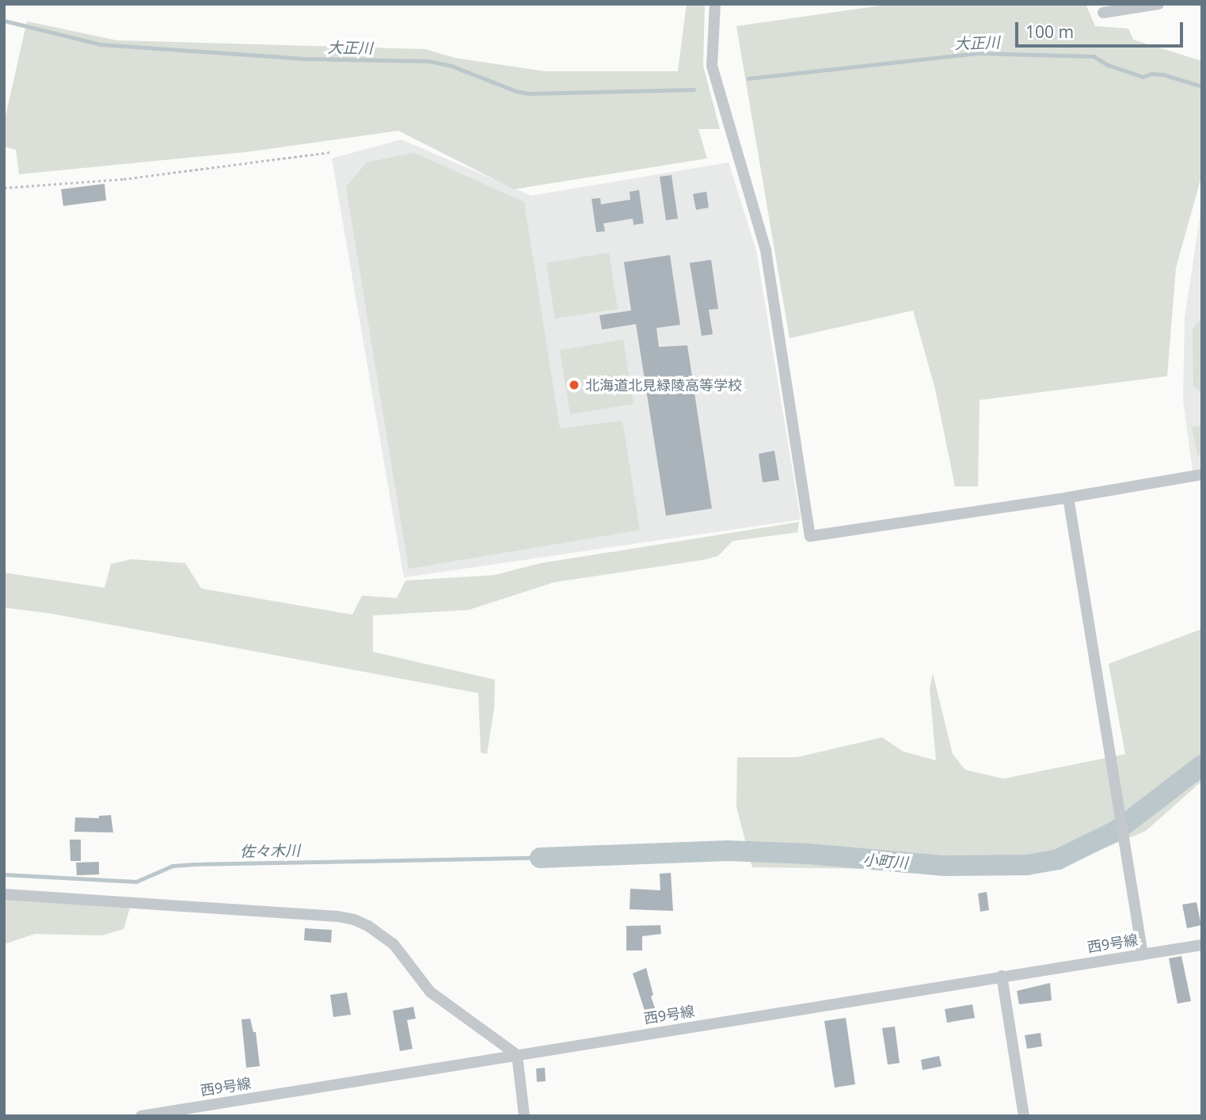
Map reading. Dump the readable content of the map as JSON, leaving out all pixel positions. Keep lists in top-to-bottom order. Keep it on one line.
{"streets":{"street":["西9号線"]},"water":["大正川","佐々木川","小町川"],"places":["北海道北見緑陵高等学校"],"scale_bar":"100 m"}
